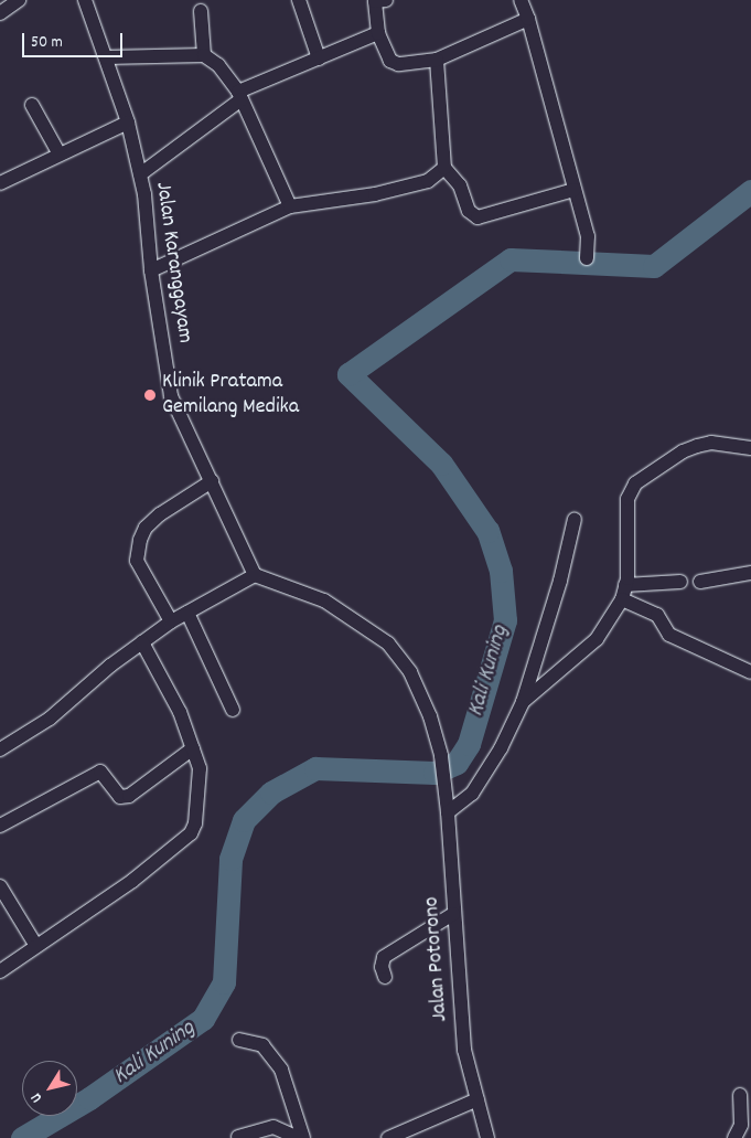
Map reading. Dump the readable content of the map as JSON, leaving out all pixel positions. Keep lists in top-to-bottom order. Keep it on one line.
{"streets":{"street":["Jalan Karanggayam","Jalan Potorono"]},"crossings":[["Jalan Karanggayam","Jalan Potorono"]],"water":["Kali Kuning"],"places":["Klinik Pratama Gemilang Medika"],"scale_bar":"50 m","north":"bottom left"}
